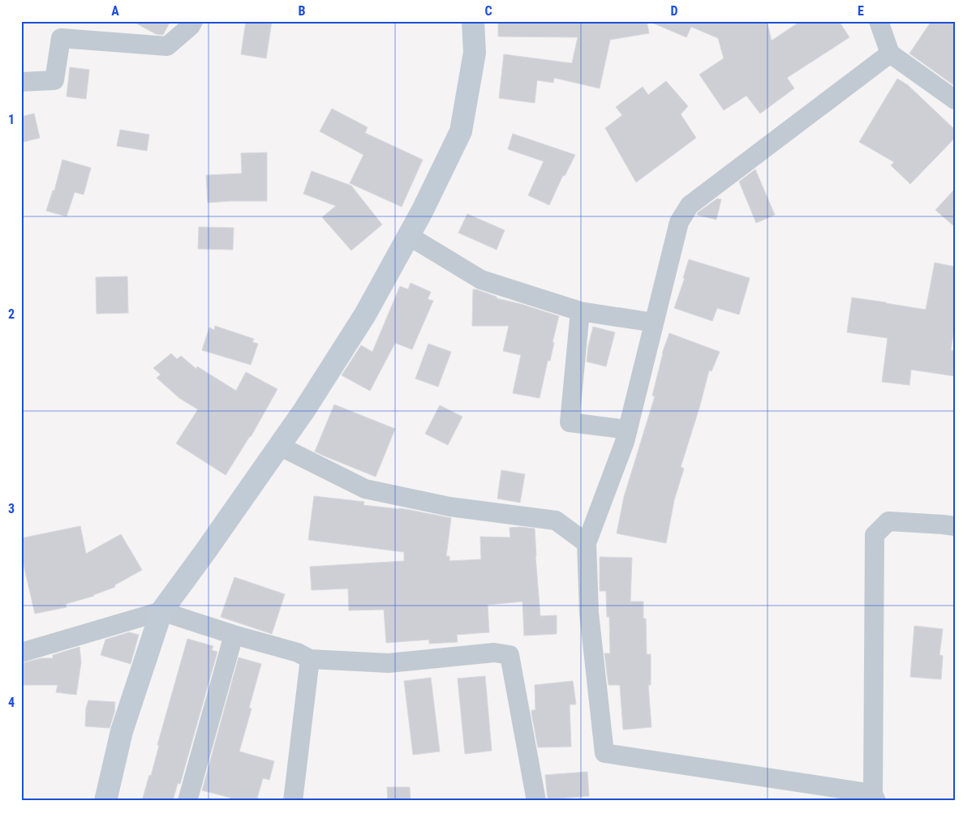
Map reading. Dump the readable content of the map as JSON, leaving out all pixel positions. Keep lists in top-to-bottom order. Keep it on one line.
{"grid":{"columns":["A","B","C","D","E"],"rows":["1","2","3","4"]}}
